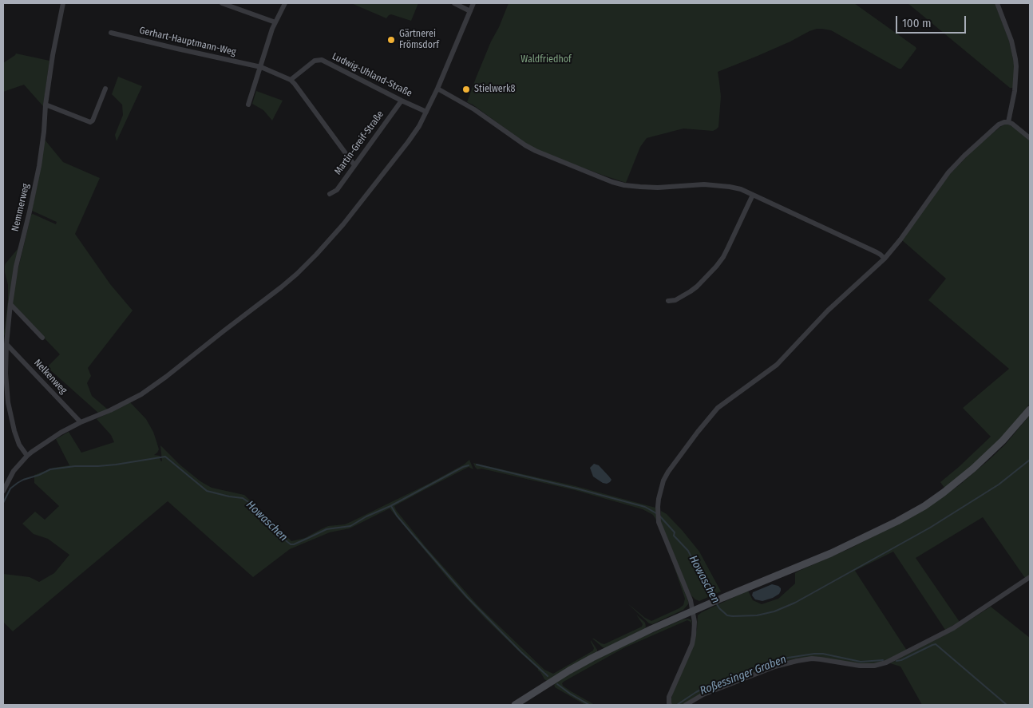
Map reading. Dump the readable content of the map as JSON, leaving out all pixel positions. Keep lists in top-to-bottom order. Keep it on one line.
{"streets":{"street":["Gerhart-Hauptmann-Weg","Ludwig-Uhland-Straße","Martin-Greif-Straße","Nemmerweg","Nelkenweg"]},"crossings":[["Gerhart-Hauptmann-Weg","Ludwig-Uhland-Straße"],["Ludwig-Uhland-Straße","Martin-Greif-Straße"],["Nemmerweg","Nelkenweg"]],"water":["Howaschen","Roßessinger Graben"],"parks":["Waldfriedhof"],"places":["Gärtnerei Frömsdorf","Stielwerk8"],"scale_bar":"100 m"}
